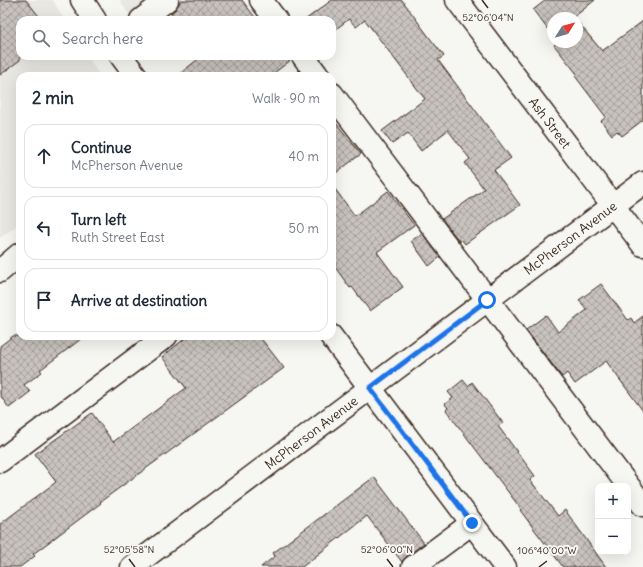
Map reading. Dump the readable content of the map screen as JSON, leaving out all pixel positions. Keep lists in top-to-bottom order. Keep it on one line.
{"streets":{"street":["Ash Street","McPherson Avenue"]},"crossings":[["Ash Street","McPherson Avenue"]],"north":"top right","page":{"search":"Search here","heading":["2 min","Walk · 90 m"],"list":[["Continue","McPherson Avenue","40 m"],["Turn left","Ruth Street East","50 m"],"Arrive at destination"],"map_buttons":["+","−"]},"coordinates":["52°06'04\"N","52°05'58\"N","52°06'00\"N","106°40'00\"W"]}
